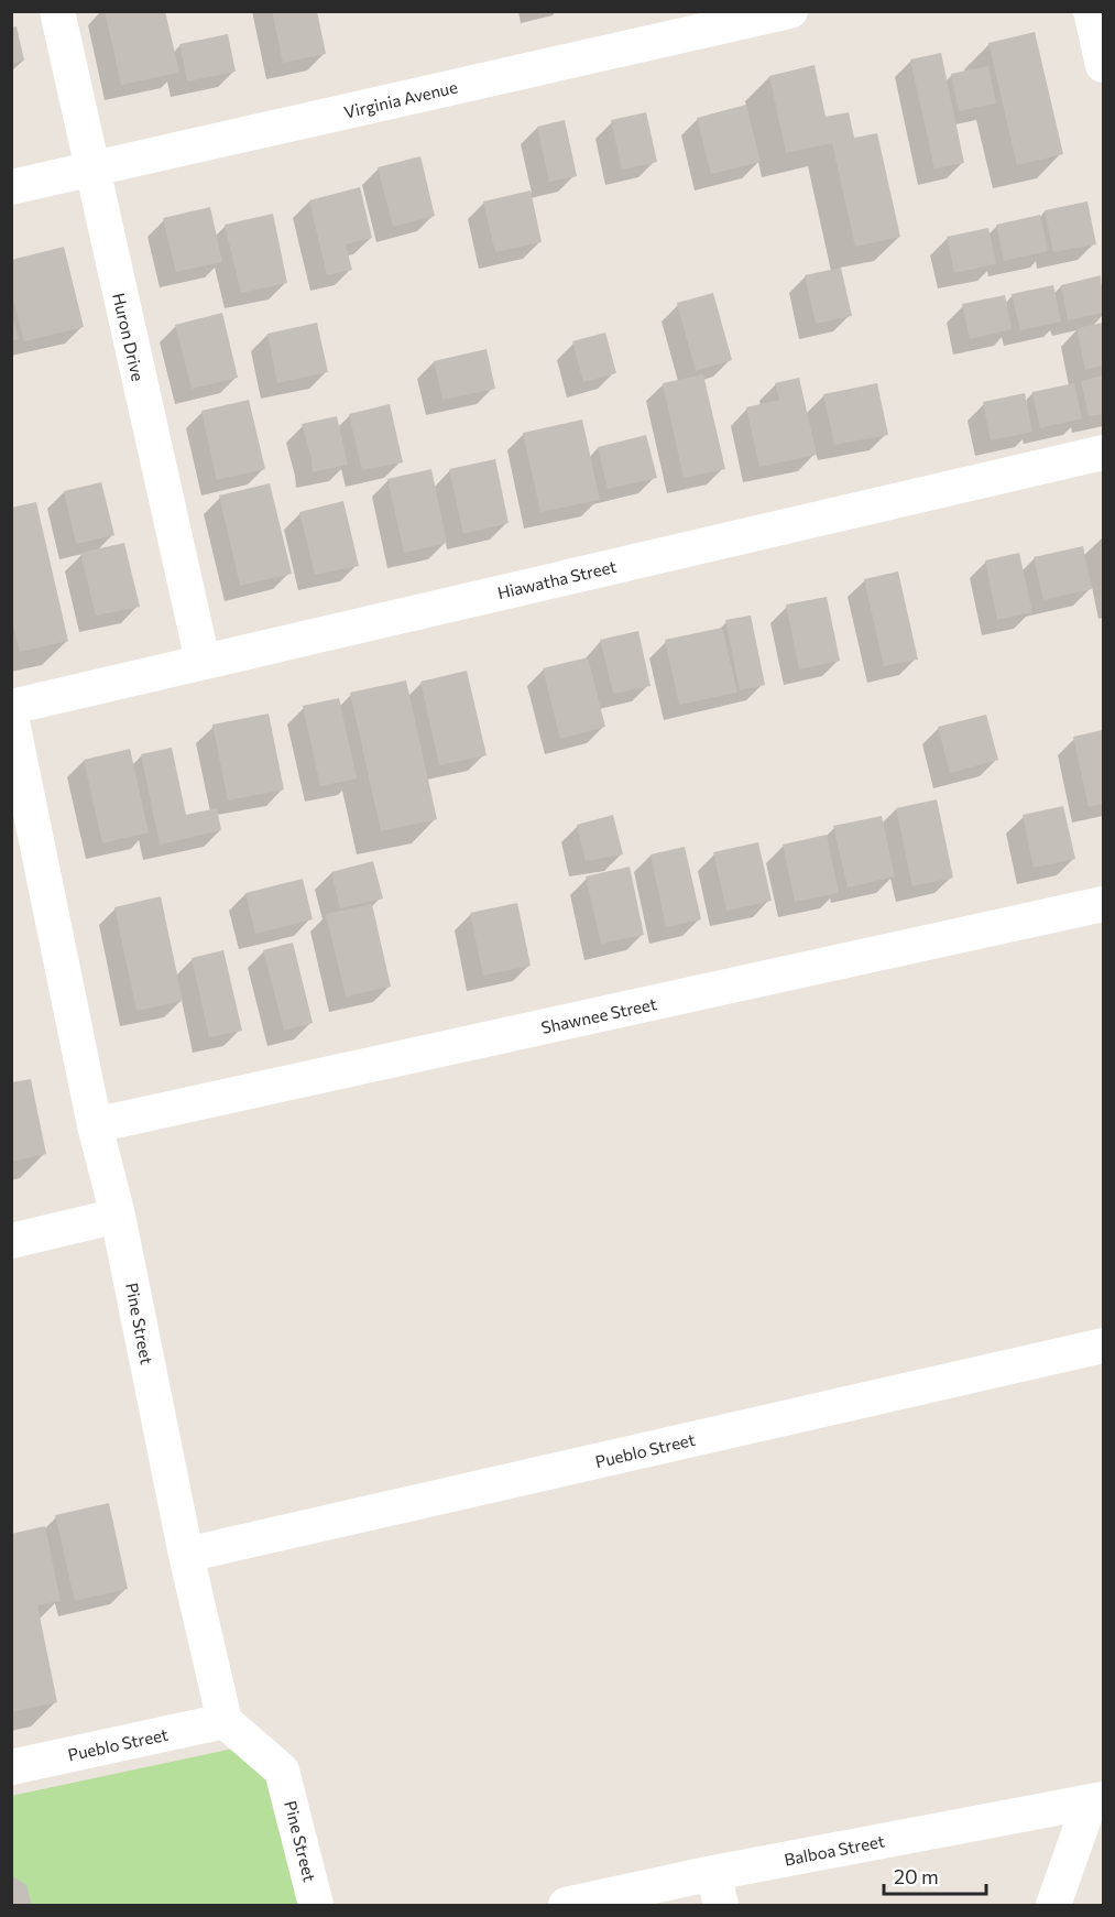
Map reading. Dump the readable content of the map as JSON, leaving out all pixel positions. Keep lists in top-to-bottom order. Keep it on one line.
{"streets":{"street":["Virginia Avenue","Huron Drive","Hiawatha Street","Shawnee Street","Pine Street","Pueblo Street","Balboa Street"]},"crossings":[["Virginia Avenue","Huron Drive"],["Huron Drive","Hiawatha Street"],["Shawnee Street","Pine Street"],["Pine Street","Pueblo Street"]],"scale_bar":"20 m"}
